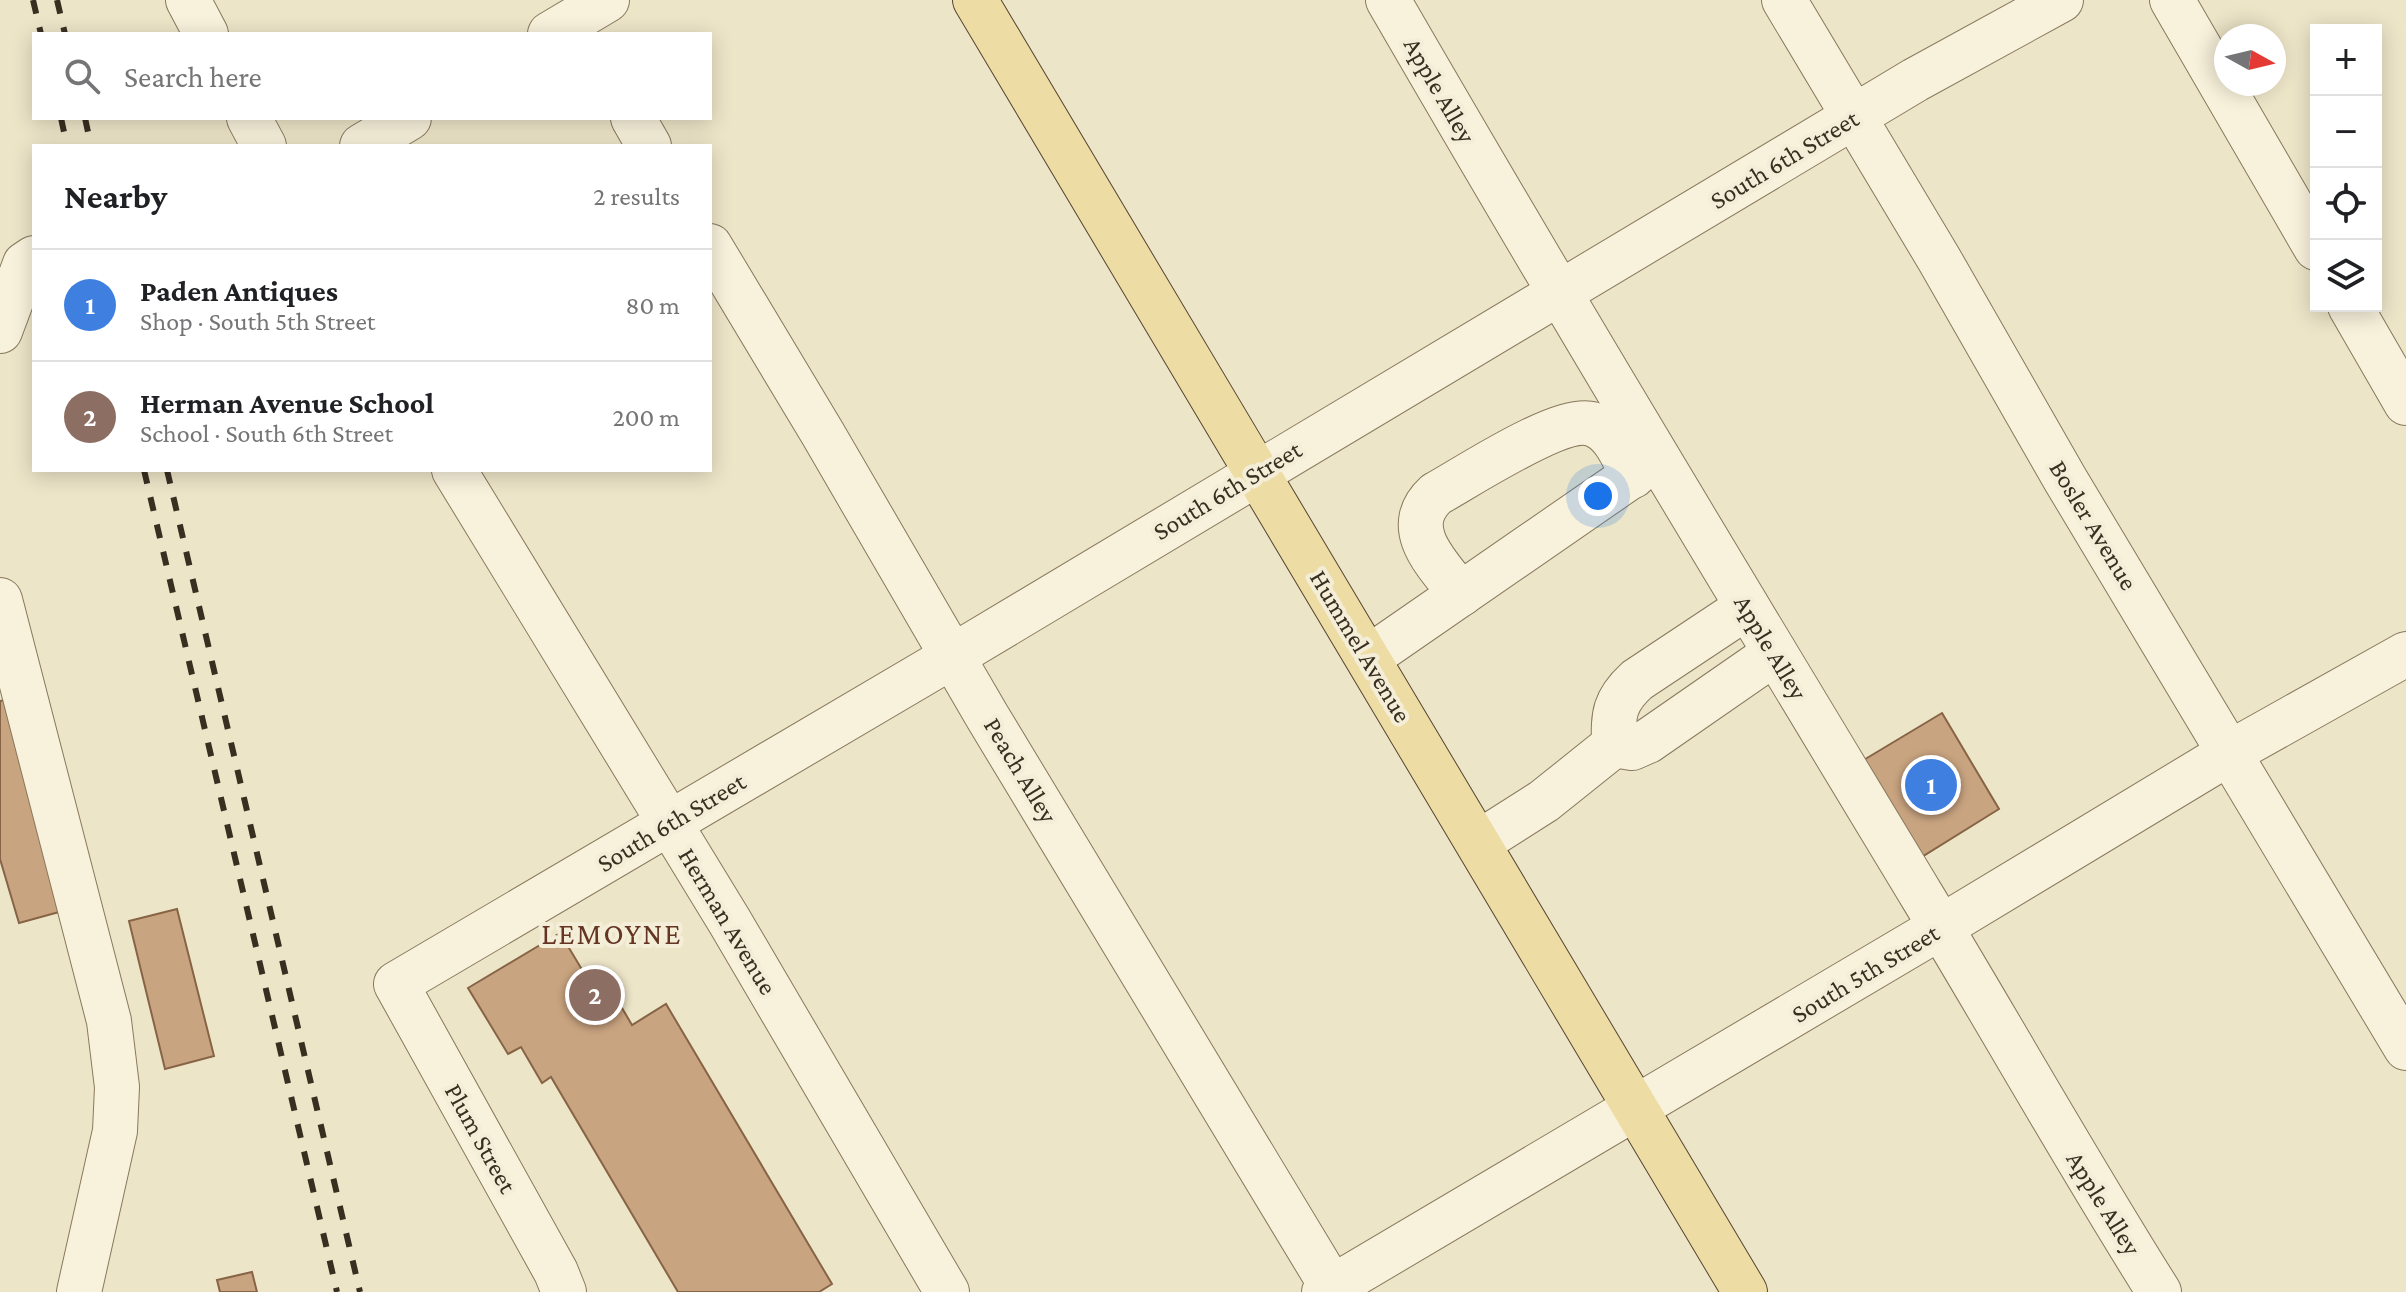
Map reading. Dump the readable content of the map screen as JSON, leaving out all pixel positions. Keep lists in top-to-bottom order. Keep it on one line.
{"streets":{"main road":["Hummel Avenue"],"street":["Apple Alley","South 6th Street","Bosler Avenue","Peach Alley","Herman Avenue","South 5th Street","Plum Street"]},"crossings":[["Apple Alley","South 6th Street"],["Apple Alley","South 5th Street"],["South 6th Street","Bosler Avenue"],["South 6th Street","Hummel Avenue"],["South 6th Street","Peach Alley"],["South 6th Street","Herman Avenue"],["South 6th Street","Plum Street"],["Bosler Avenue","South 5th Street"],["Hummel Avenue","South 5th Street"],["Peach Alley","South 5th Street"]],"districts":["LEMOYNE"],"north":"right","page":{"map_buttons":["+","−"],"search":"Search here","heading":["Nearby","2 results"],"list":[{"mark":"1","name":"Paden Antiques","note":"Shop · South 5th Street","value":"80 m"},{"mark":"2","name":"Herman Avenue School","note":"School · South 6th Street","value":"200 m"}],"pins":["1","2"]}}
